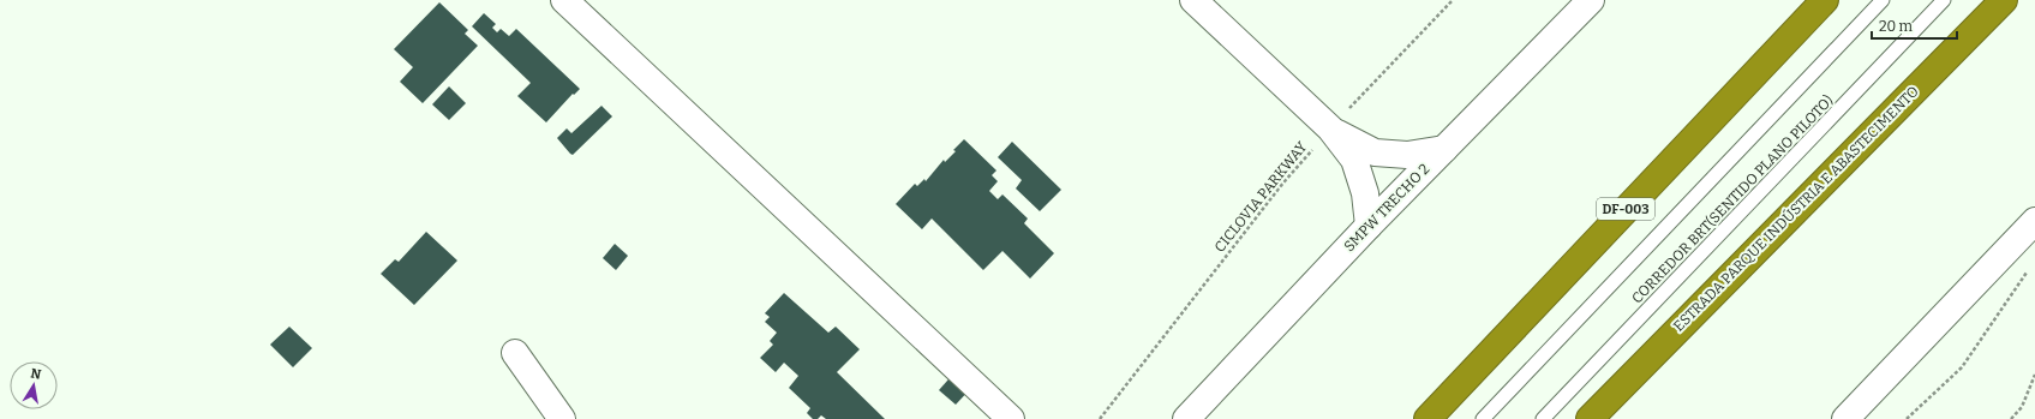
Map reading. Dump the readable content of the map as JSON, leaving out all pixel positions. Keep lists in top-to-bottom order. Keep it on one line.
{"streets":{"highway":["DF-003","ESTRADA PARQUE INDÚSTRIA E ABASTECIMENTO"],"street":["SMPW TRECHO 2"],"lane":["CORREDOR BRT(SENTIDO PLANO PILOTO)"],"path":["CICLOVIA PARKWAY"]},"scale_bar":"20 m","north":"top"}
